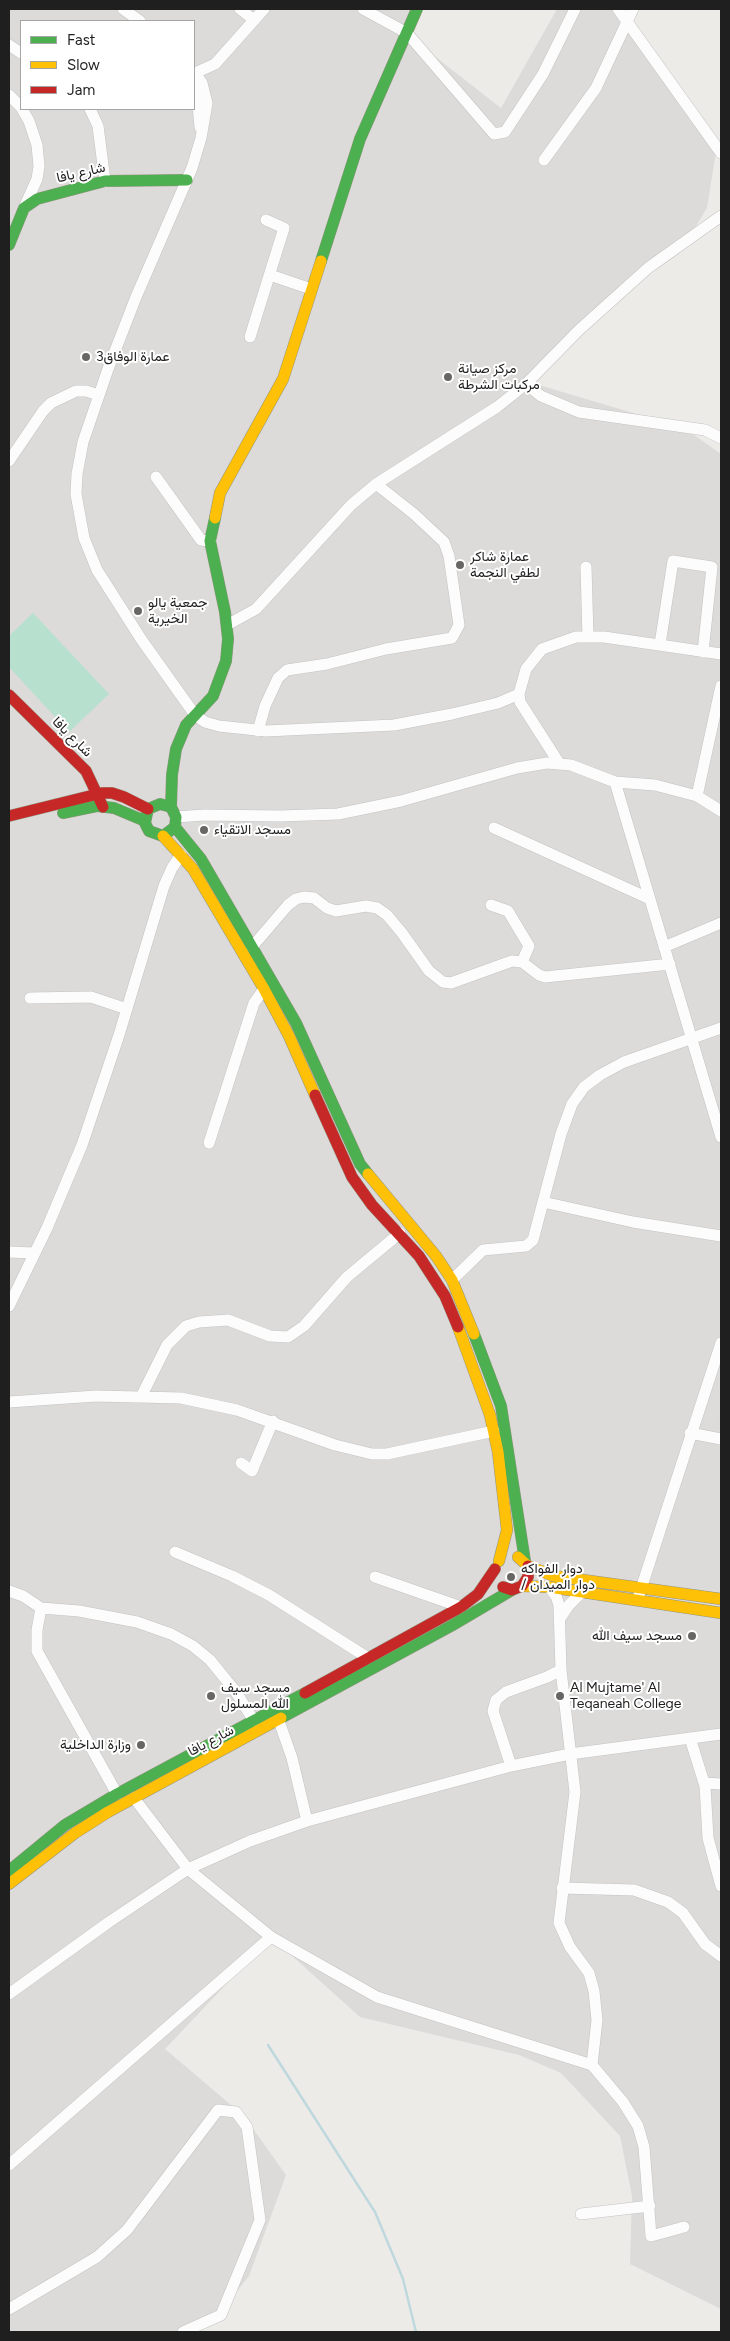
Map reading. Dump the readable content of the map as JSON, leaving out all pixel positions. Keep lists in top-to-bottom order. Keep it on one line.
{"streets":{"main road":["شارع يافا"]},"places":["عمارة الوفاق3","مركز صيانة مركبات الشرطة","عمارة شاكر لطفي النجمة","جمعية يالو الخيرية","مسجد الاتقياء","دوار الفواكه / دوار الميدان","مسجد سيف الله","مسجد سيف الله المسلول","Al Mujtame' Al Teqaneah College","وزارة الداخلية"],"legend":["Fast","Slow","Jam"]}
